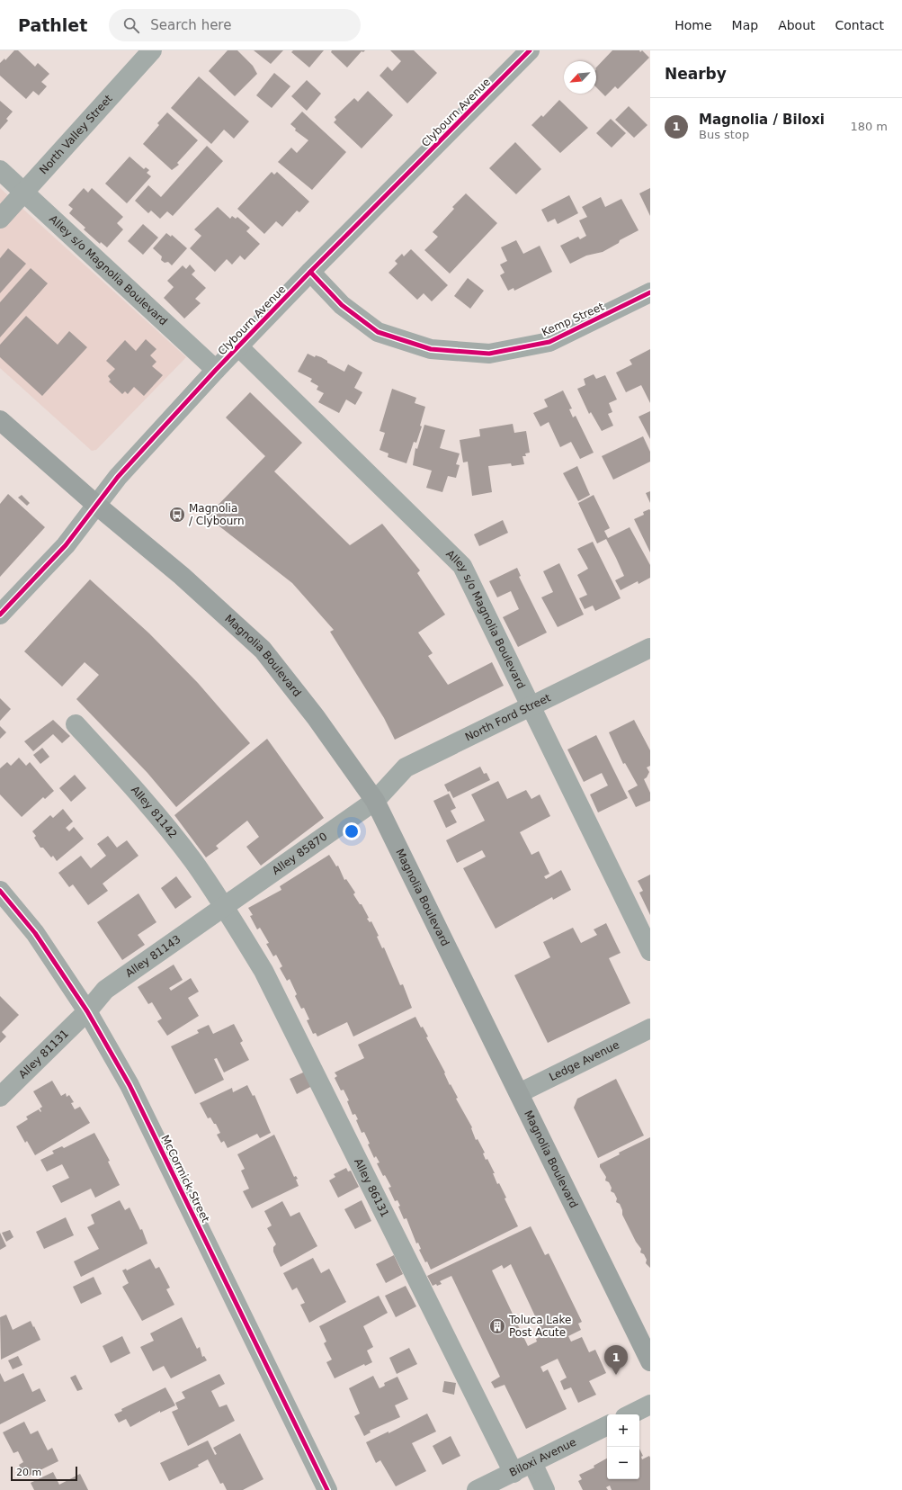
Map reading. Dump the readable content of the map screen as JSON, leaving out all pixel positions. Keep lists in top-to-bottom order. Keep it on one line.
{"streets":{"main road":["Magnolia Boulevard"],"street":["Clybourn Avenue","North Valley Street","Alley s/o Magnolia Boulevard","Kemp Street","North Ford Street","Alley 81142","Alley 85870","Alley 81143","Alley 81131","Ledge Avenue","McCormick Street","Alley 86131","Biloxi Avenue"]},"crossings":[["Clybourn Avenue","Alley s/o Magnolia Boulevard"],["Clybourn Avenue","Kemp Street"],["Clybourn Avenue","Magnolia Boulevard"],["North Valley Street","Alley s/o Magnolia Boulevard"],["Alley s/o Magnolia Boulevard","North Ford Street"],["Magnolia Boulevard","North Ford Street"],["Magnolia Boulevard","Alley 85870"],["Magnolia Boulevard","Ledge Avenue"],["North Ford Street","Alley 85870"],["Alley 81142","Alley 85870"],["Alley 81142","Alley 81143"],["Alley 81142","Alley 86131"],["Alley 85870","Alley 81143"],["Alley 85870","Alley 86131"],["Alley 81143","Alley 81131"],["Alley 81143","McCormick Street"],["Alley 81143","Alley 86131"],["Alley 81131","McCormick Street"],["Alley 86131","Biloxi Avenue"]],"places":{"bus stop":["Magnolia / Clybourn"],"building":["Toluca Lake Post Acute"]},"scale_bar":"20 m","north":"bottom left","page":{"header":"Pathlet","search":"Search here","nav":["Home","Map","About","Contact"],"heading":"Nearby","list":[{"mark":"1","name":"Magnolia / Biloxi","note":"Bus stop","value":"180 m"}],"pins":"1","map_buttons":["+","−"],"scale":"20 m"}}
